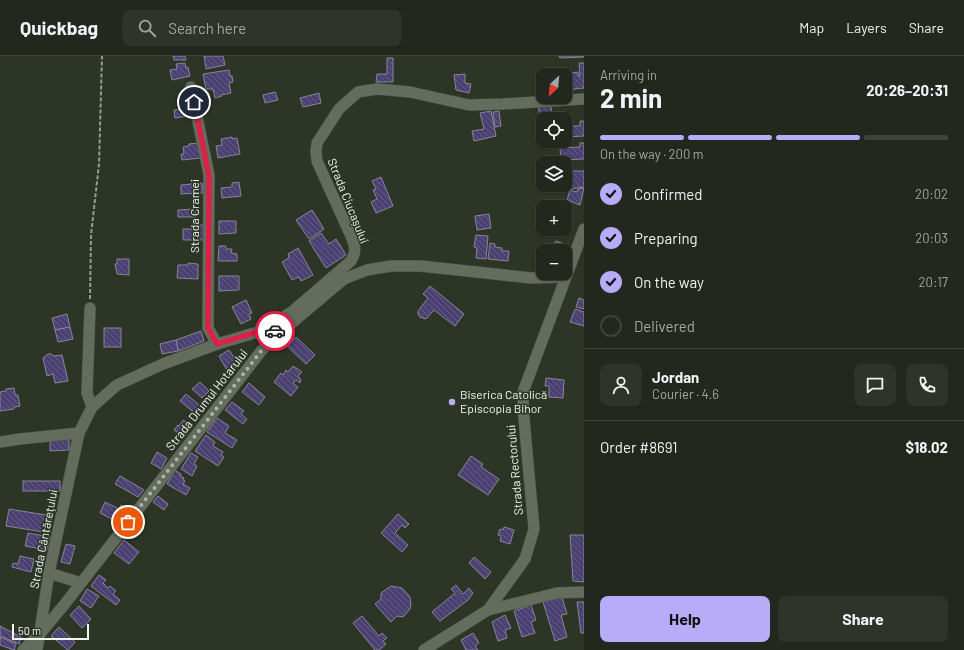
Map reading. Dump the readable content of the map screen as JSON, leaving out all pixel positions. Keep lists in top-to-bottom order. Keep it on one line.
{"streets":{"street":["Strada Ciucașului","Strada Cramei","Strada Drumul Hotarului","Strada Rectorului","Strada Cântărețului"]},"crossings":[["Strada Ciucașului","Strada Drumul Hotarului"],["Strada Ciucașului","Strada Cântărețului"],["Strada Cramei","Strada Cântărețului"],["Strada Drumul Hotarului","Strada Cântărețului"]],"places":["Biserica Catolică Episcopia Bihor"],"scale_bar":"50 m","north":"bottom left","page":{"header":"Quickbag","search":"Search here","nav":["Map","Layers","Share"],"heading":["2 min","Arriving in","20:26–20:31"],"panel":["Jordan","Courier · 4.6","Order #8691","$18.02"],"map_buttons":["+","−"],"bar":"On the way · 200 m","list":[["Confirmed","20:02"],["Preparing","20:03"],["On the way","20:17"],"Delivered"],"buttons":["Help","Share"],"scale":"50 m"}}
